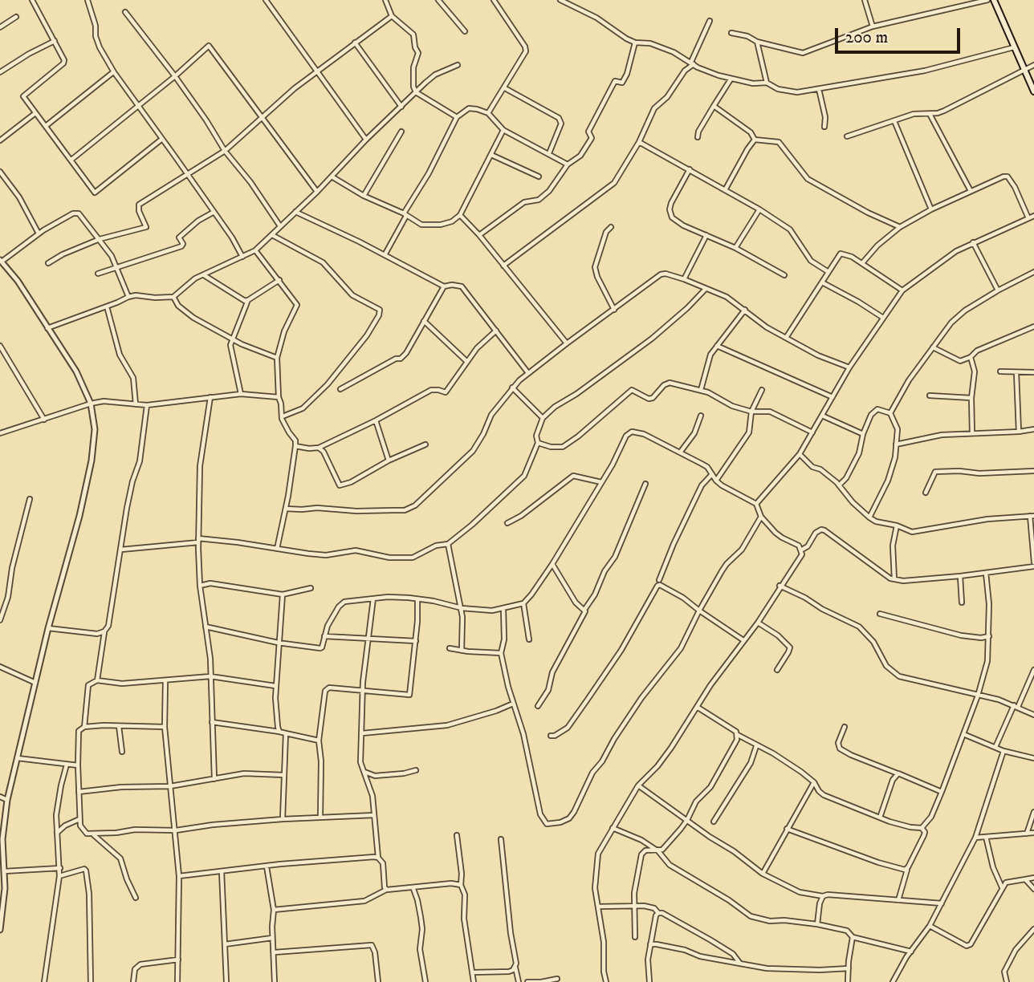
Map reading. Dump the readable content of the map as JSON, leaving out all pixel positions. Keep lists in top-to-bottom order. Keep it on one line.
{"scale_bar":"200 m"}
